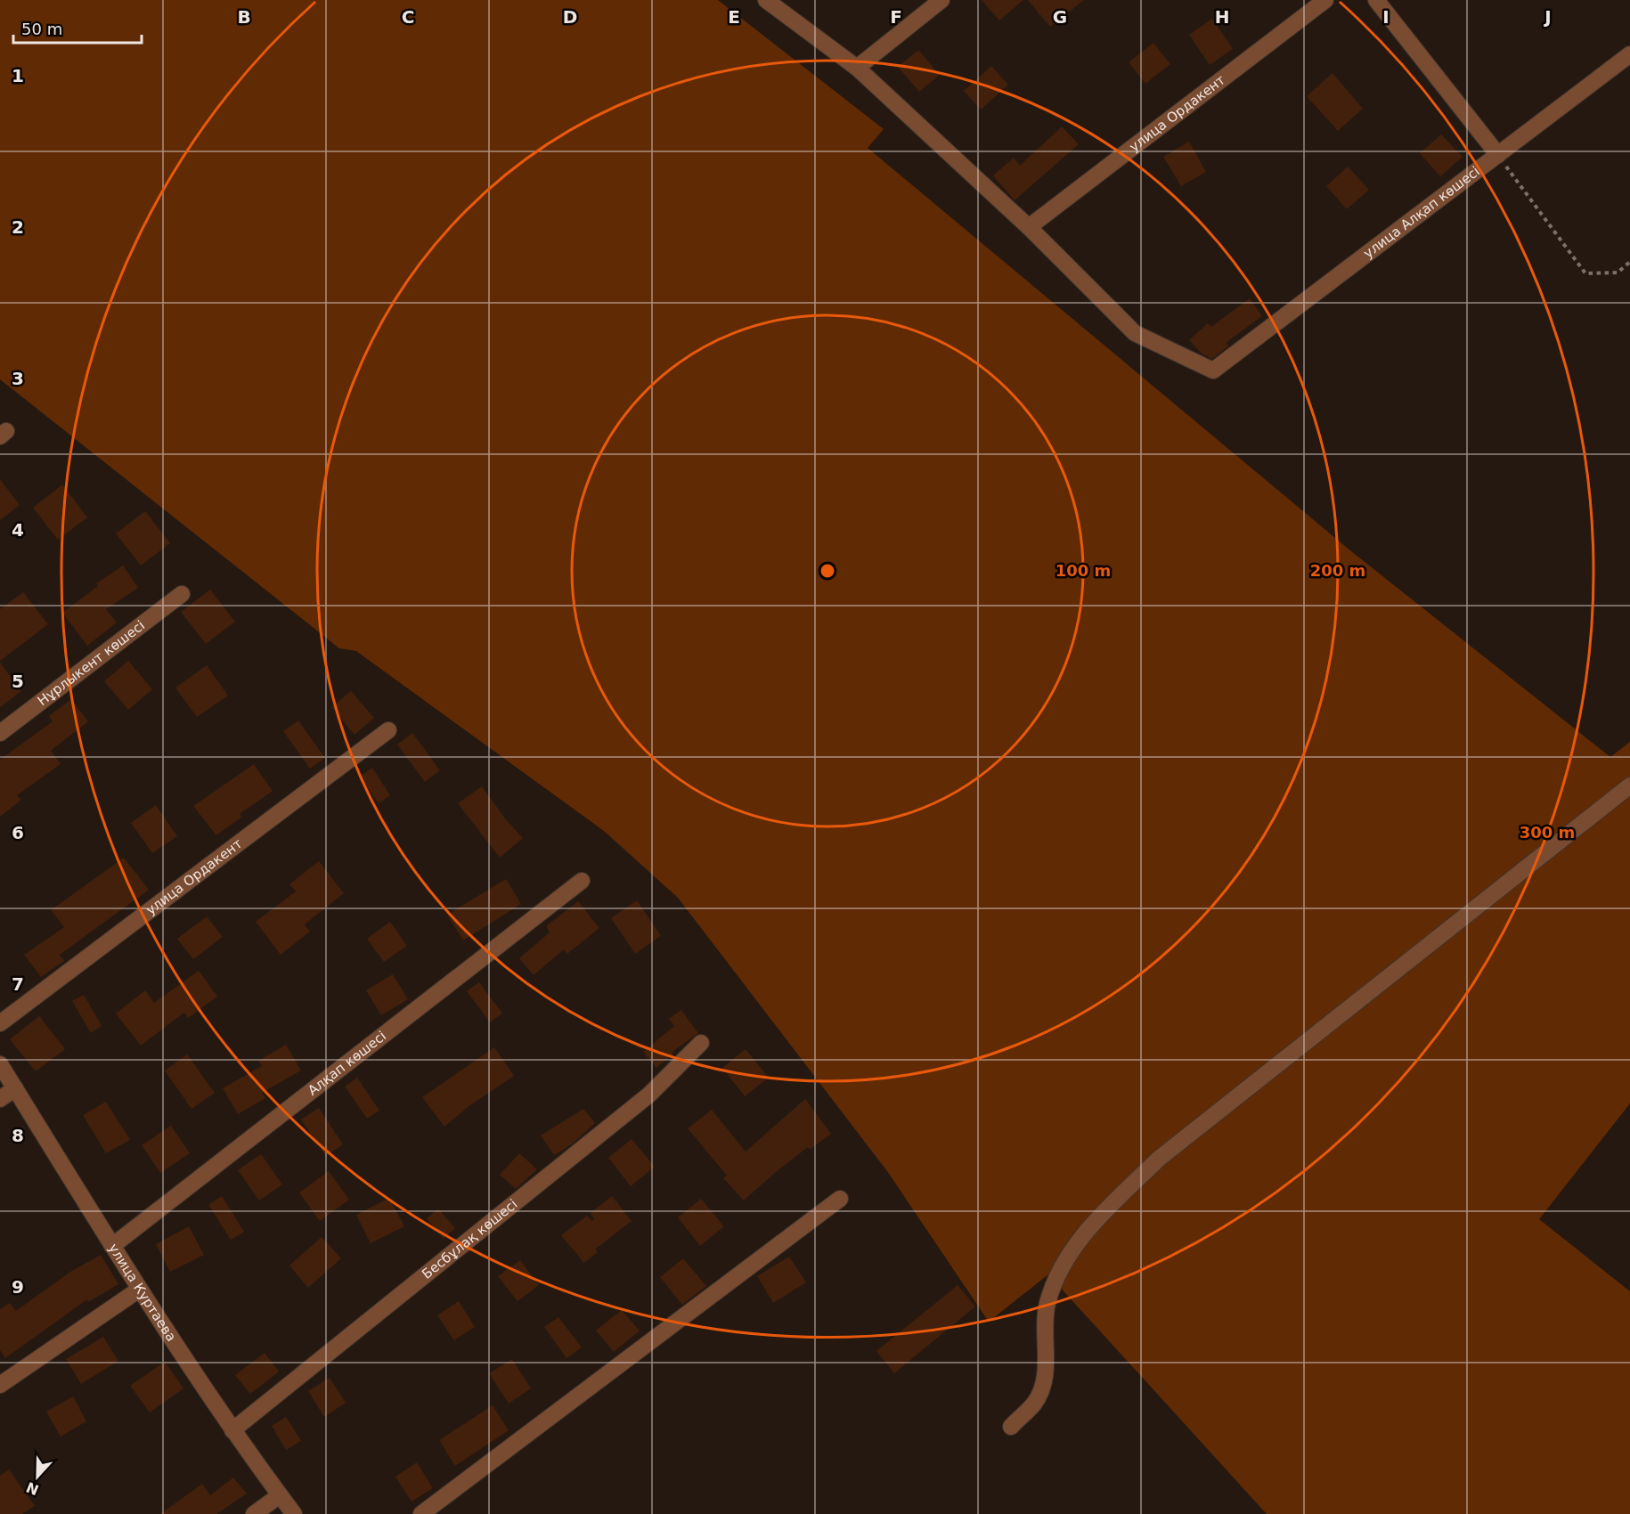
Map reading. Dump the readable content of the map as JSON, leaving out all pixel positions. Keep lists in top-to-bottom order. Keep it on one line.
{"streets":{"street":["улица Ордакент","улица Алқап көшесі","Нұрлыкент көшесі","Алқап көшесі","Бесбұлақ көшесі","улица Куртаева"]},"crossings":[["улица Ордакент","улица Алқап көшесі"],["Алқап көшесі","улица Куртаева"],["Бесбұлақ көшесі","улица Куртаева"]],"scale_bar":"50 m","north":"bottom","grid":{"columns":["B","C","D","E","F","G","H","I","J"],"rows":["1","2","3","4","5","6","7","8","9"]},"rings":["100 m","200 m","300 m"]}
